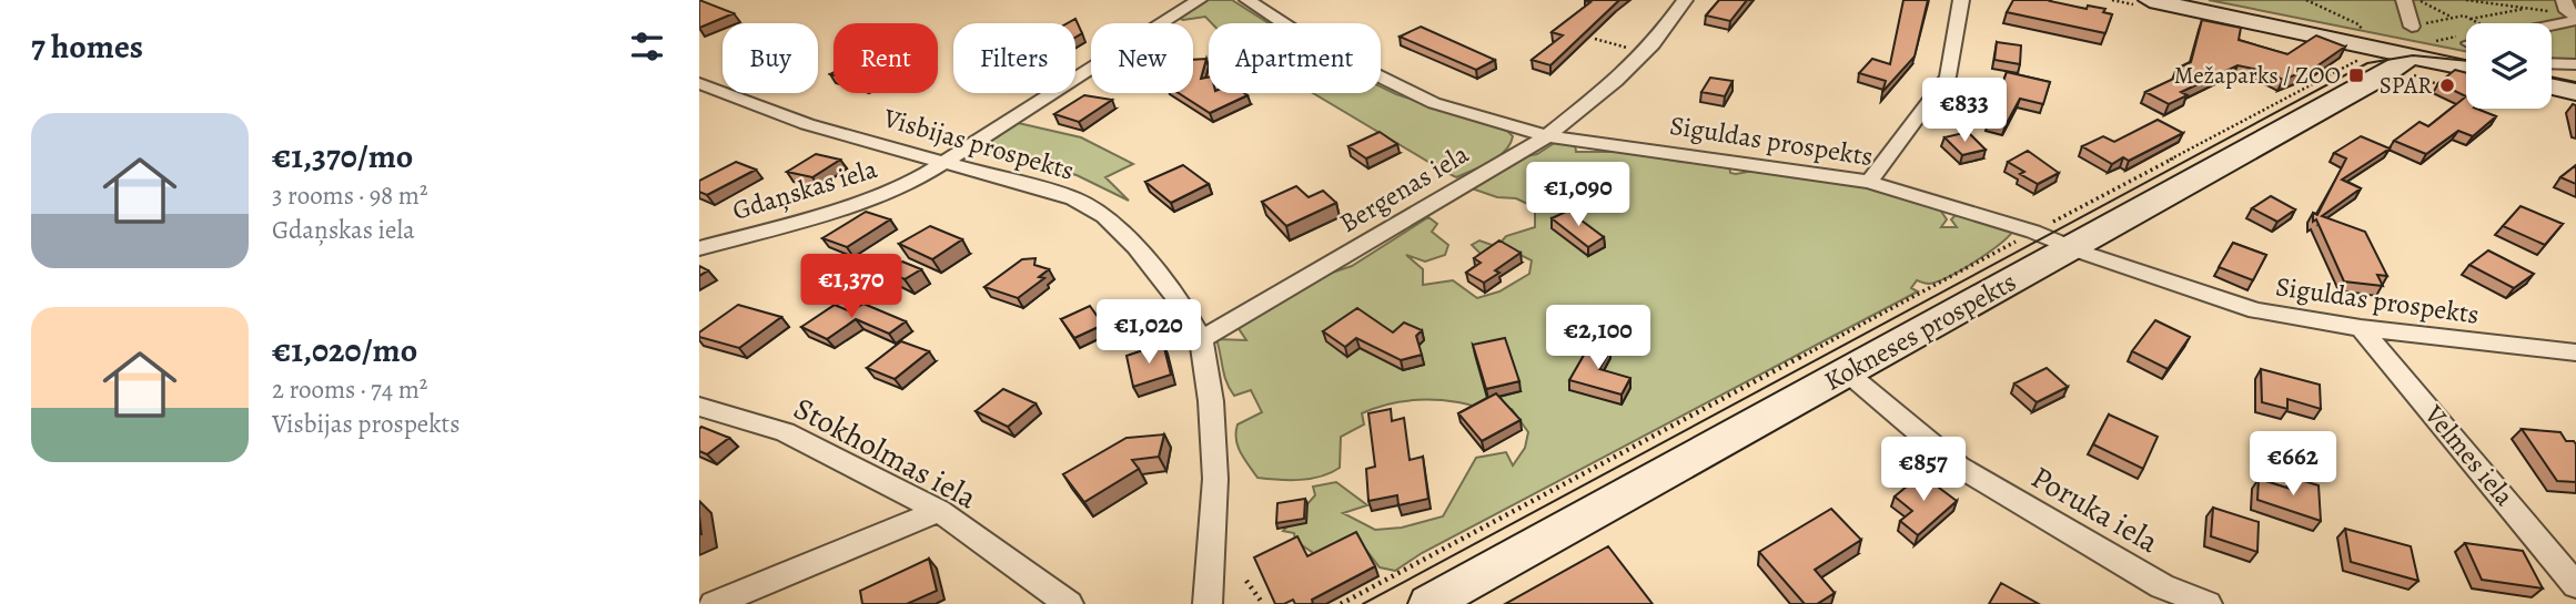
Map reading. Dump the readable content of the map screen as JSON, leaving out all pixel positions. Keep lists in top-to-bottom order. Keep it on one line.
{"streets":{"street":["Siguldas prospekts","Visbijas prospekts","Bergenas iela","Gdaņskas iela","Kokneses prospekts","Stokholmas iela","Velmes iela","Poruka iela"]},"crossings":[["Siguldas prospekts","Bergenas iela"],["Siguldas prospekts","Kokneses prospekts"],["Siguldas prospekts","Velmes iela"],["Visbijas prospekts","Bergenas iela"],["Visbijas prospekts","Gdaņskas iela"],["Kokneses prospekts","Poruka iela"]],"places":{"transit":["Mežaparks / ZOO"],"other":["SPAR"]},"page":{"heading":"7 homes","chip":["Buy","Rent","Filters","New","Apartment"],"price":["€833","€1,090","€1,370","€1,020","€2,100","€662","€857"],"list":[{"name":"€1,370/mo","note":"3 rooms · 98 m² · Gdaņskas iela"},{"name":"€1,020/mo","note":"2 rooms · 74 m² · Visbijas prospekts"}]}}
